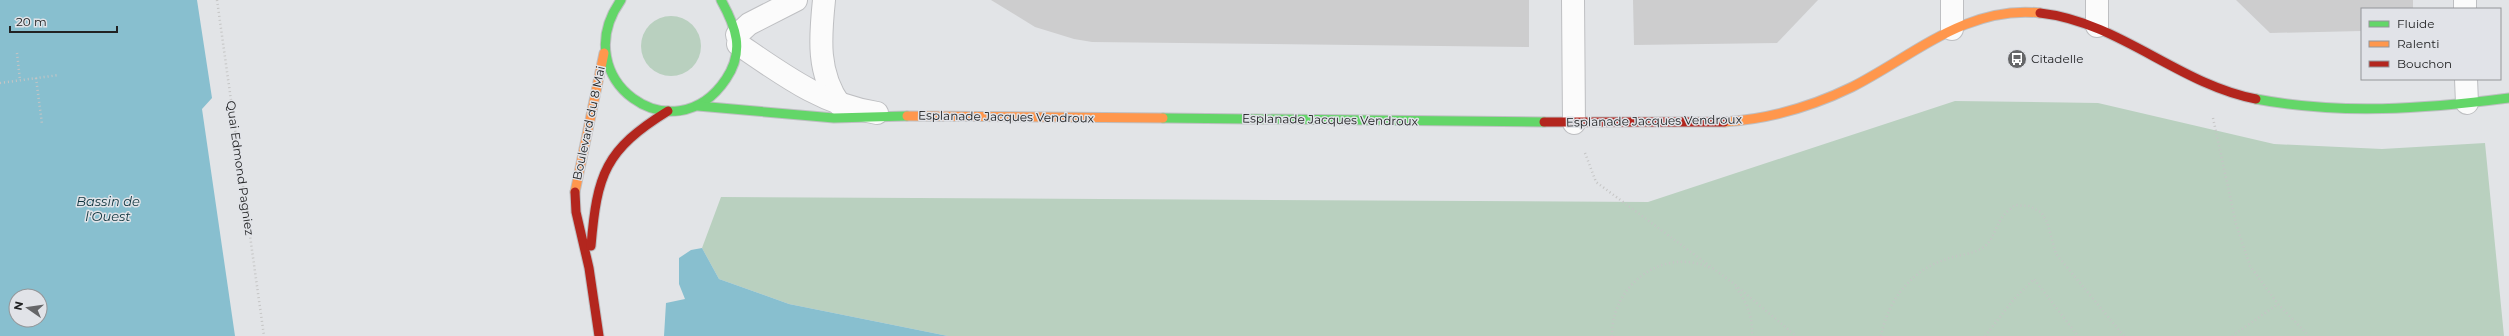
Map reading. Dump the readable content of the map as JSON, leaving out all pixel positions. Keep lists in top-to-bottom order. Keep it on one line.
{"streets":{"street":["Esplanade Jacques Vendroux","Boulevard du 8 Mai"],"path":["Quai Edmond Pagniez"]},"water":["Bassin de l'Ouest"],"places":{"bus stop":["Citadelle"]},"legend":["Fluide","Ralenti","Bouchon"],"scale_bar":"20 m","north":"left"}
